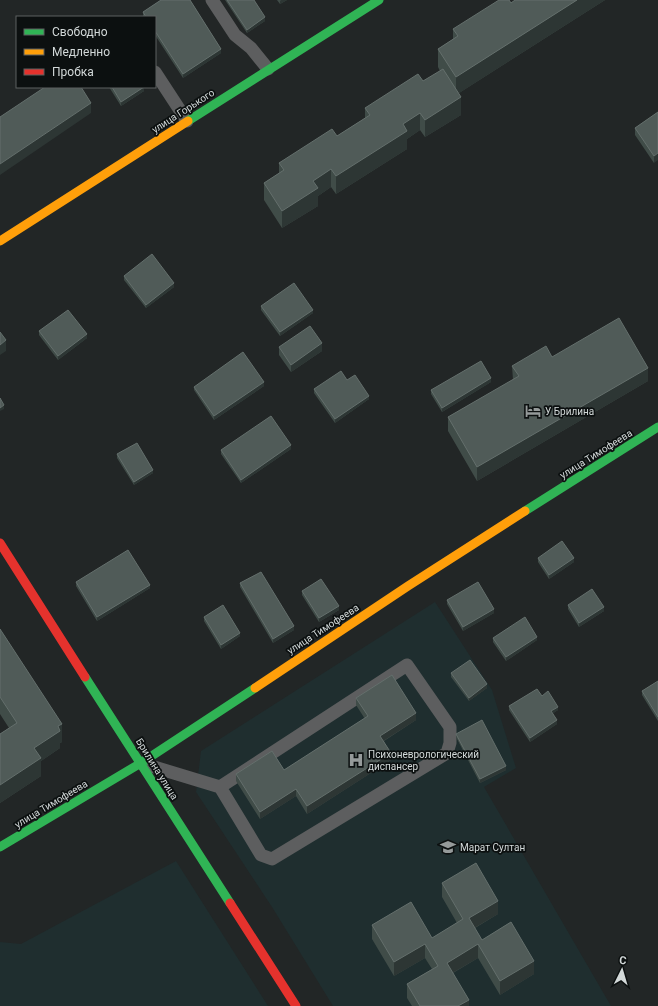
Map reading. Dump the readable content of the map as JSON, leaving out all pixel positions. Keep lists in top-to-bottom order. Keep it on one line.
{"streets":{"street":["улица Горького","улица Тимофеева","Брилина улица"]},"crossings":[["улица Тимофеева","Брилина улица"]],"places":{"hotel":["У Брилина"],"hospital":["Психоневрологический диспансер"],"school or university":["Марат Султан"]},"legend":["Свободно","Медленно","Пробка"],"north":"top"}
